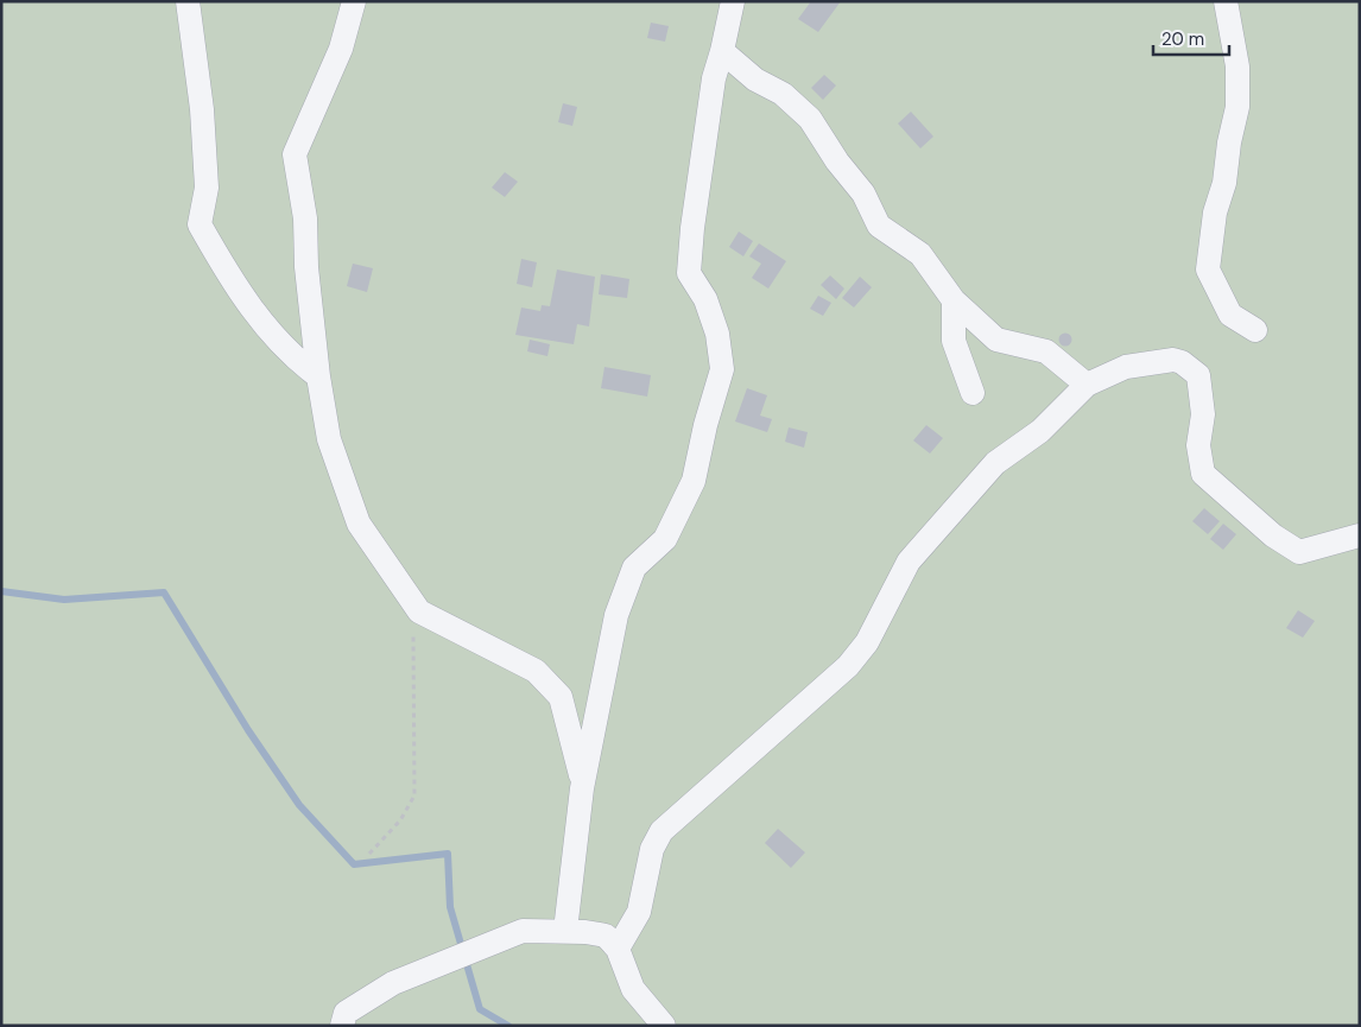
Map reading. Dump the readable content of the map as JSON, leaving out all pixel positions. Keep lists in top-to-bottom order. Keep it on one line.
{"scale_bar":"20 m"}
